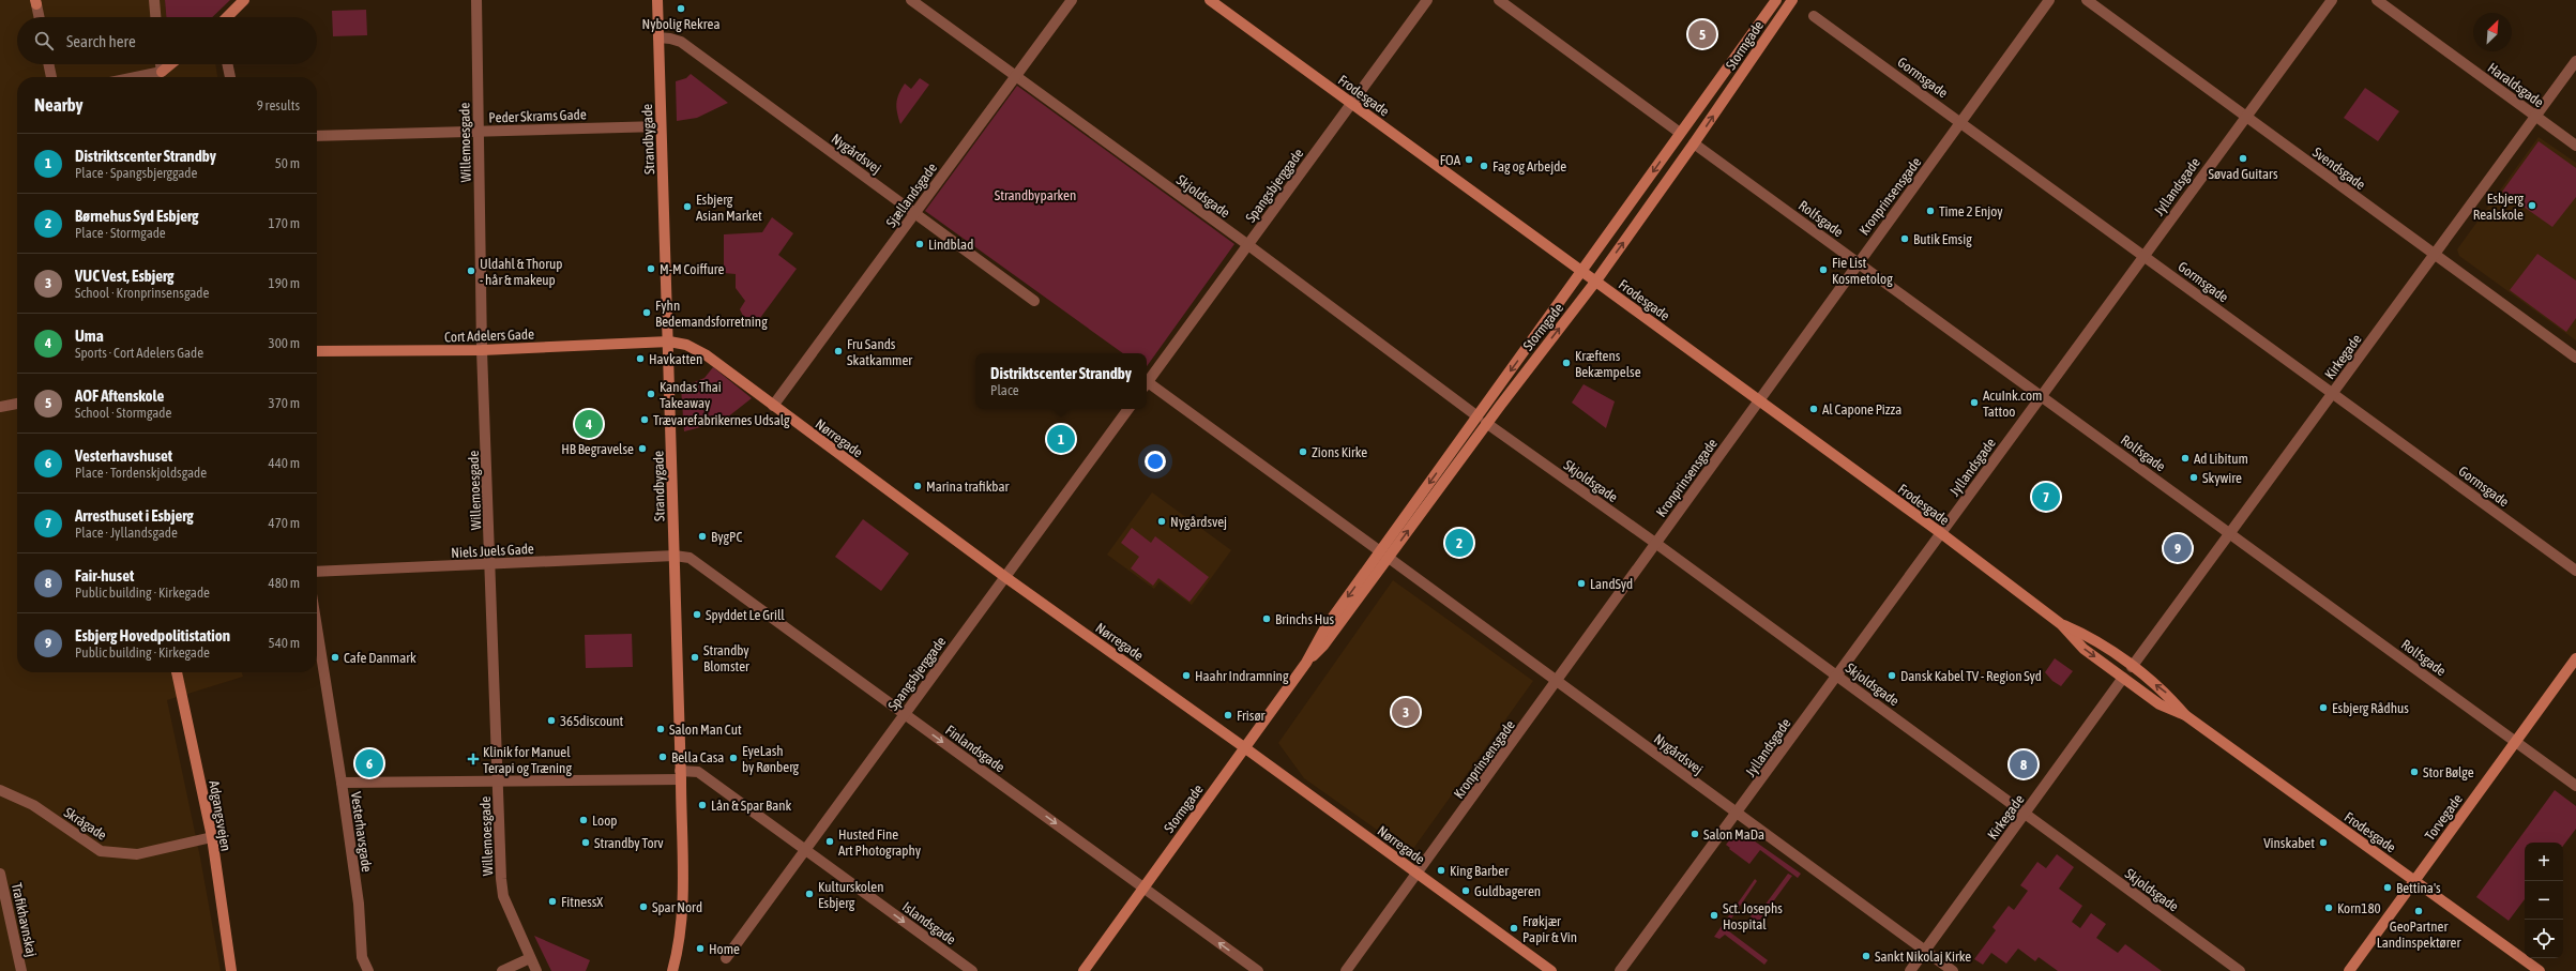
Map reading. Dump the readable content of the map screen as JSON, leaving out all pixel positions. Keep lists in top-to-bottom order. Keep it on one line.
{"streets":{"street":["Stormgade","Gormsgade","Haraldsgade","Frodesgade","Peder Skrams Gade","Strandbygade","Willemoesgade","Nygårdsvej","Svendsgade","Spangsbjerggade","Jyllandsgade","Sjællandsgade","Skjoldsgade","Kronprinsensgade","Rolfsgade","Cort Adelers Gade","Kirkegade","Nørregade","Niels Juels Gade","Finlandsgade","Adgangsvejen","Torvegade","Skrågade","Vesterhavsgade","Trafikhavnskaj","Islandsgade"]},"crossings":[["Stormgade","Frodesgade"],["Stormgade","Nygårdsvej"],["Stormgade","Skjoldsgade"],["Stormgade","Rolfsgade"],["Stormgade","Nørregade"],["Stormgade","Finlandsgade"],["Gormsgade","Jyllandsgade"],["Gormsgade","Kronprinsensgade"],["Gormsgade","Kirkegade"],["Haraldsgade","Kirkegade"],["Frodesgade","Spangsbjerggade"],["Frodesgade","Jyllandsgade"],["Frodesgade","Kronprinsensgade"],["Frodesgade","Kirkegade"],["Frodesgade","Torvegade"],["Peder Skrams Gade","Strandbygade"],["Peder Skrams Gade","Willemoesgade"],["Strandbygade","Nygårdsvej"],["Strandbygade","Cort Adelers Gade"],["Strandbygade","Nørregade"],["Strandbygade","Niels Juels Gade"],["Strandbygade","Finlandsgade"],["Strandbygade","Islandsgade"],["Willemoesgade","Cort Adelers Gade"],["Willemoesgade","Niels Juels Gade"],["Willemoesgade","Islandsgade"],["Nygårdsvej","Jyllandsgade"],["Nygårdsvej","Sjællandsgade"],["Nygårdsvej","Kronprinsensgade"],["Nygårdsvej","Kirkegade"],["Svendsgade","Jyllandsgade"],["Svendsgade","Kirkegade"],["Spangsbjerggade","Skjoldsgade"],["Spangsbjerggade","Nørregade"],["Spangsbjerggade","Finlandsgade"],["Spangsbjerggade","Islandsgade"],["Jyllandsgade","Skjoldsgade"],["Jyllandsgade","Rolfsgade"],["Sjællandsgade","Skjoldsgade"],["Sjællandsgade","Nørregade"],["Skjoldsgade","Kronprinsensgade"],["Skjoldsgade","Kirkegade"],["Kronprinsensgade","Rolfsgade"],["Kronprinsensgade","Nørregade"],["Rolfsgade","Kirkegade"],["Rolfsgade","Torvegade"],["Cort Adelers Gade","Nørregade"],["Niels Juels Gade","Finlandsgade"],["Adgangsvejen","Skrågade"],["Vesterhavsgade","Islandsgade"]],"parks":["Strandbyparken"],"places":{"other":["Nybolig Rekrea","Søvad Guitars","FOA","Fag og Arbejde","Esbjerg Realskole","Esbjerg Asian Market","Time 2 Enjoy","Butik Emsig","Lindblad","M-M Coiffure","Fie List Kosmetolog","Uldahl & Thorup - hår & makeup","Fyhn Bedemandsforretning","Fru Sands Skatkammer","Havkatten","Kræftens Bekæmpelse","Kandas Thai Takeaway","AcuInk.com Tattoo","Al Capone Pizza","Trævarefabrikernes Udsalg","HB Begravelse","Zions Kirke","Ad Libitum","Skywire","Marina trafikbar","Nygårdsvej","BygPC","LandSyd","Spyddet Le Grill","Brinchs Hus","Cafe Danmark","Strandby Blomster","Haahr Indramning","Dansk Kabel TV - Region Syd","Esbjerg Rådhus","Frisør","365discount","Salon Man Cut","Bella Casa","EyeLash by Rønberg","Stor Bølge","Lån & Spar Bank","Loop","Salon MaDa","Husted Fine Art Photography","Strandby Torv","Vinskabet","King Barber","Bettina's","Guldbageren","Kulturskolen Esbjerg","FitnessX","Spar Nord","Korn180","GeoPartner Landinspektører","Sct. Josephs Hospital","Frøkjær Papir & Vin","Home","Sankt Nikolaj Kirke"],"health":["Klinik for Manuel Terapi og Træning"]},"north":"top right","page":{"search":"Search here","pins":["5","4","1","7","2","9","3","6","8"],"heading":["Nearby","9 results"],"list":[{"mark":"1","name":"Distriktscenter Strandby","note":"Place · Spangsbjerggade","value":"50 m"},{"mark":"2","name":"Børnehus Syd Esbjerg","note":"Place · Stormgade","value":"170 m"},{"mark":"3","name":"VUC Vest, Esbjerg","note":"School · Kronprinsensgade","value":"190 m"},{"mark":"4","name":"Uma","note":"Sports · Cort Adelers Gade","value":"300 m"},{"mark":"5","name":"AOF Aftenskole","note":"School · Stormgade","value":"370 m"},{"mark":"6","name":"Vesterhavshuset","note":"Place · Tordenskjoldsgade","value":"440 m"},{"mark":"7","name":"Arresthuset i Esbjerg","note":"Place · Jyllandsgade","value":"470 m"},{"mark":"8","name":"Fair-huset","note":"Public building · Kirkegade","value":"480 m"},{"mark":"9","name":"Esbjerg Hovedpolitistation","note":"Public building · Kirkegade","value":"540 m"}],"popup":["Distriktscenter Strandby","Place"],"map_buttons":["+","−"]}}
